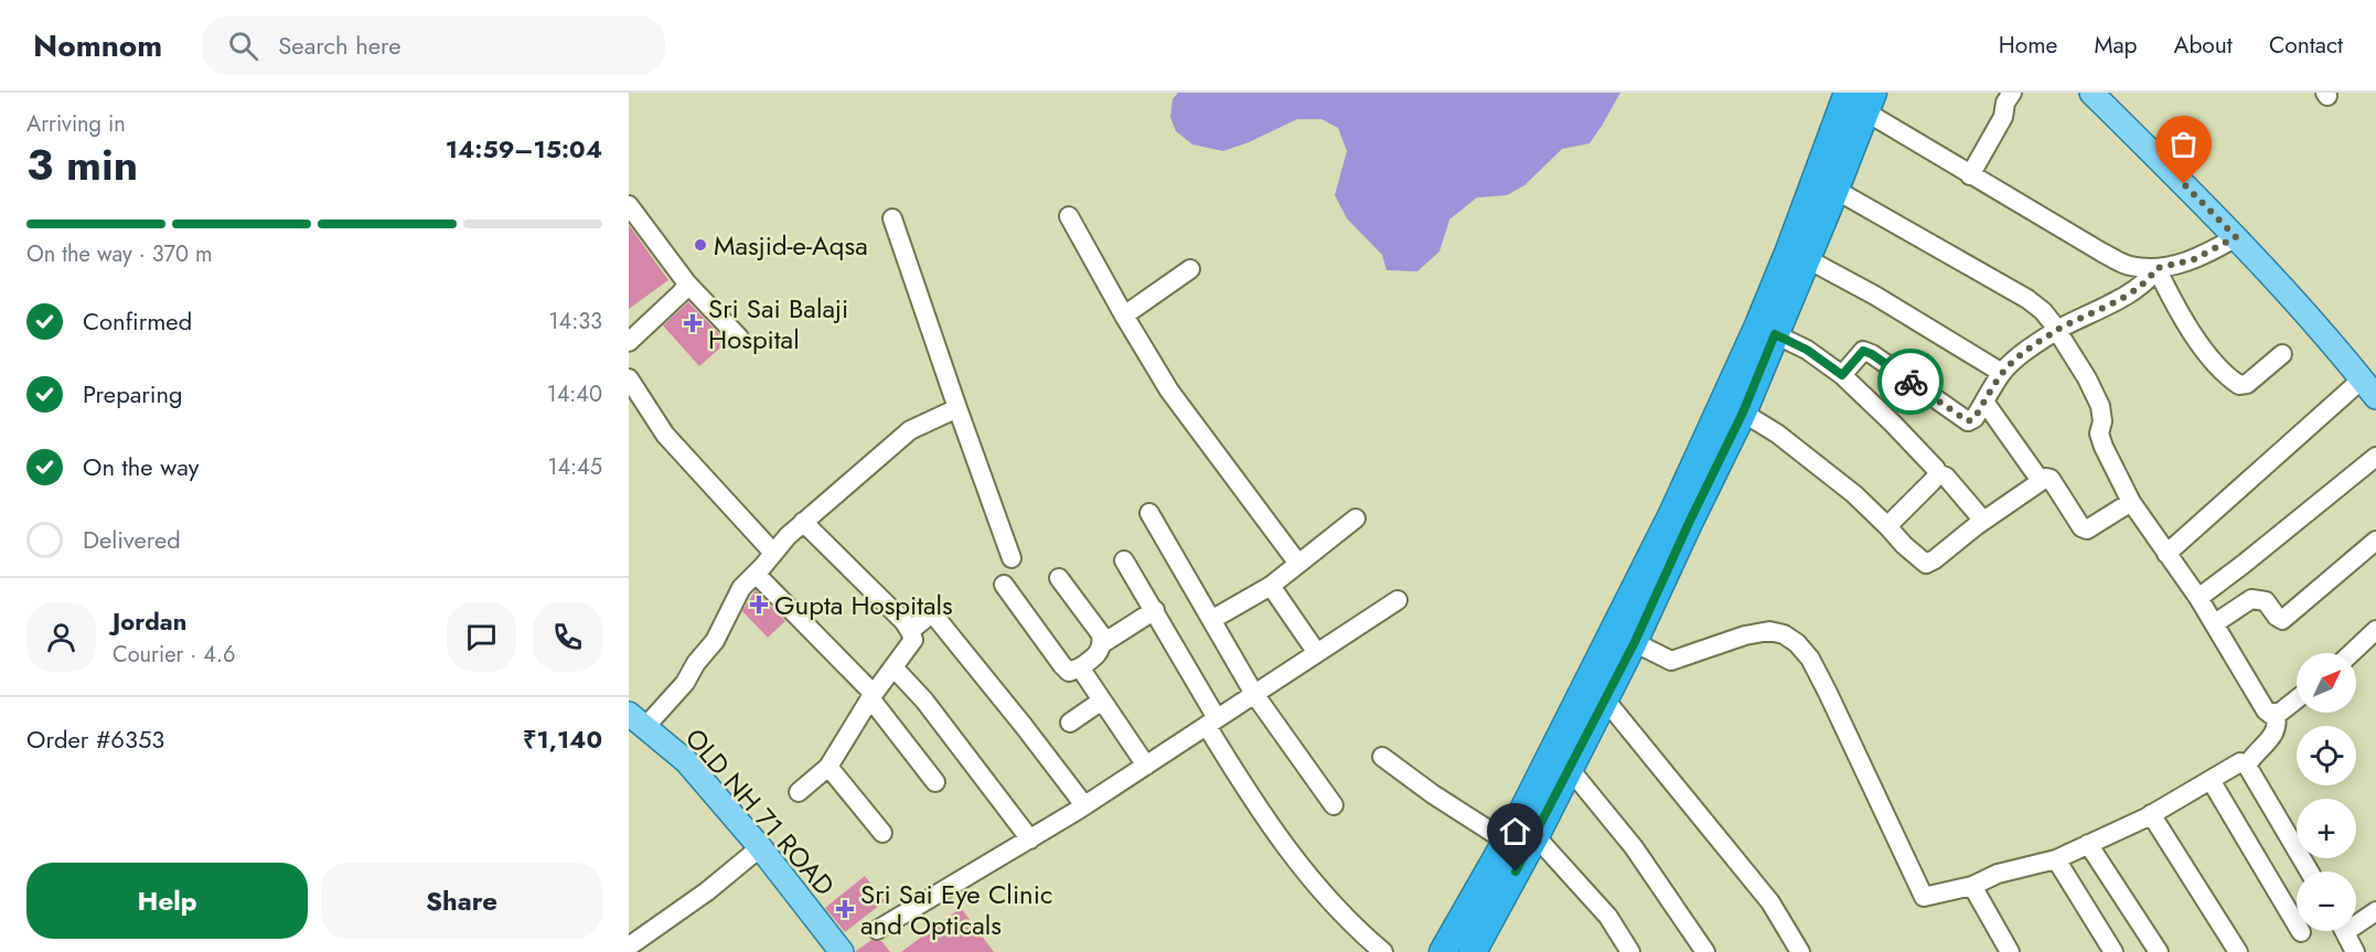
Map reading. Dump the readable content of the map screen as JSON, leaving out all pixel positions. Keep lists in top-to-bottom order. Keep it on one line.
{"streets":{"main road":["OLD NH 71 ROAD"]},"places":{"other":["Masjid-e-Aqsa"],"health":["Sri Sai Balaji Hospital","Gupta Hospitals","Sri Sai Eye Clinic and Opticals"]},"north":"top right","page":{"header":"Nomnom","search":"Search here","nav":["Home","Map","About","Contact"],"heading":["3 min","Arriving in","14:59–15:04"],"panel":["Jordan","Courier · 4.6","Order #6353","₹1,140"],"bar":"On the way · 370 m","list":[["Confirmed","14:33"],["Preparing","14:40"],["On the way","14:45"],"Delivered"],"map_buttons":["+","−"],"buttons":["Help","Share"]}}
